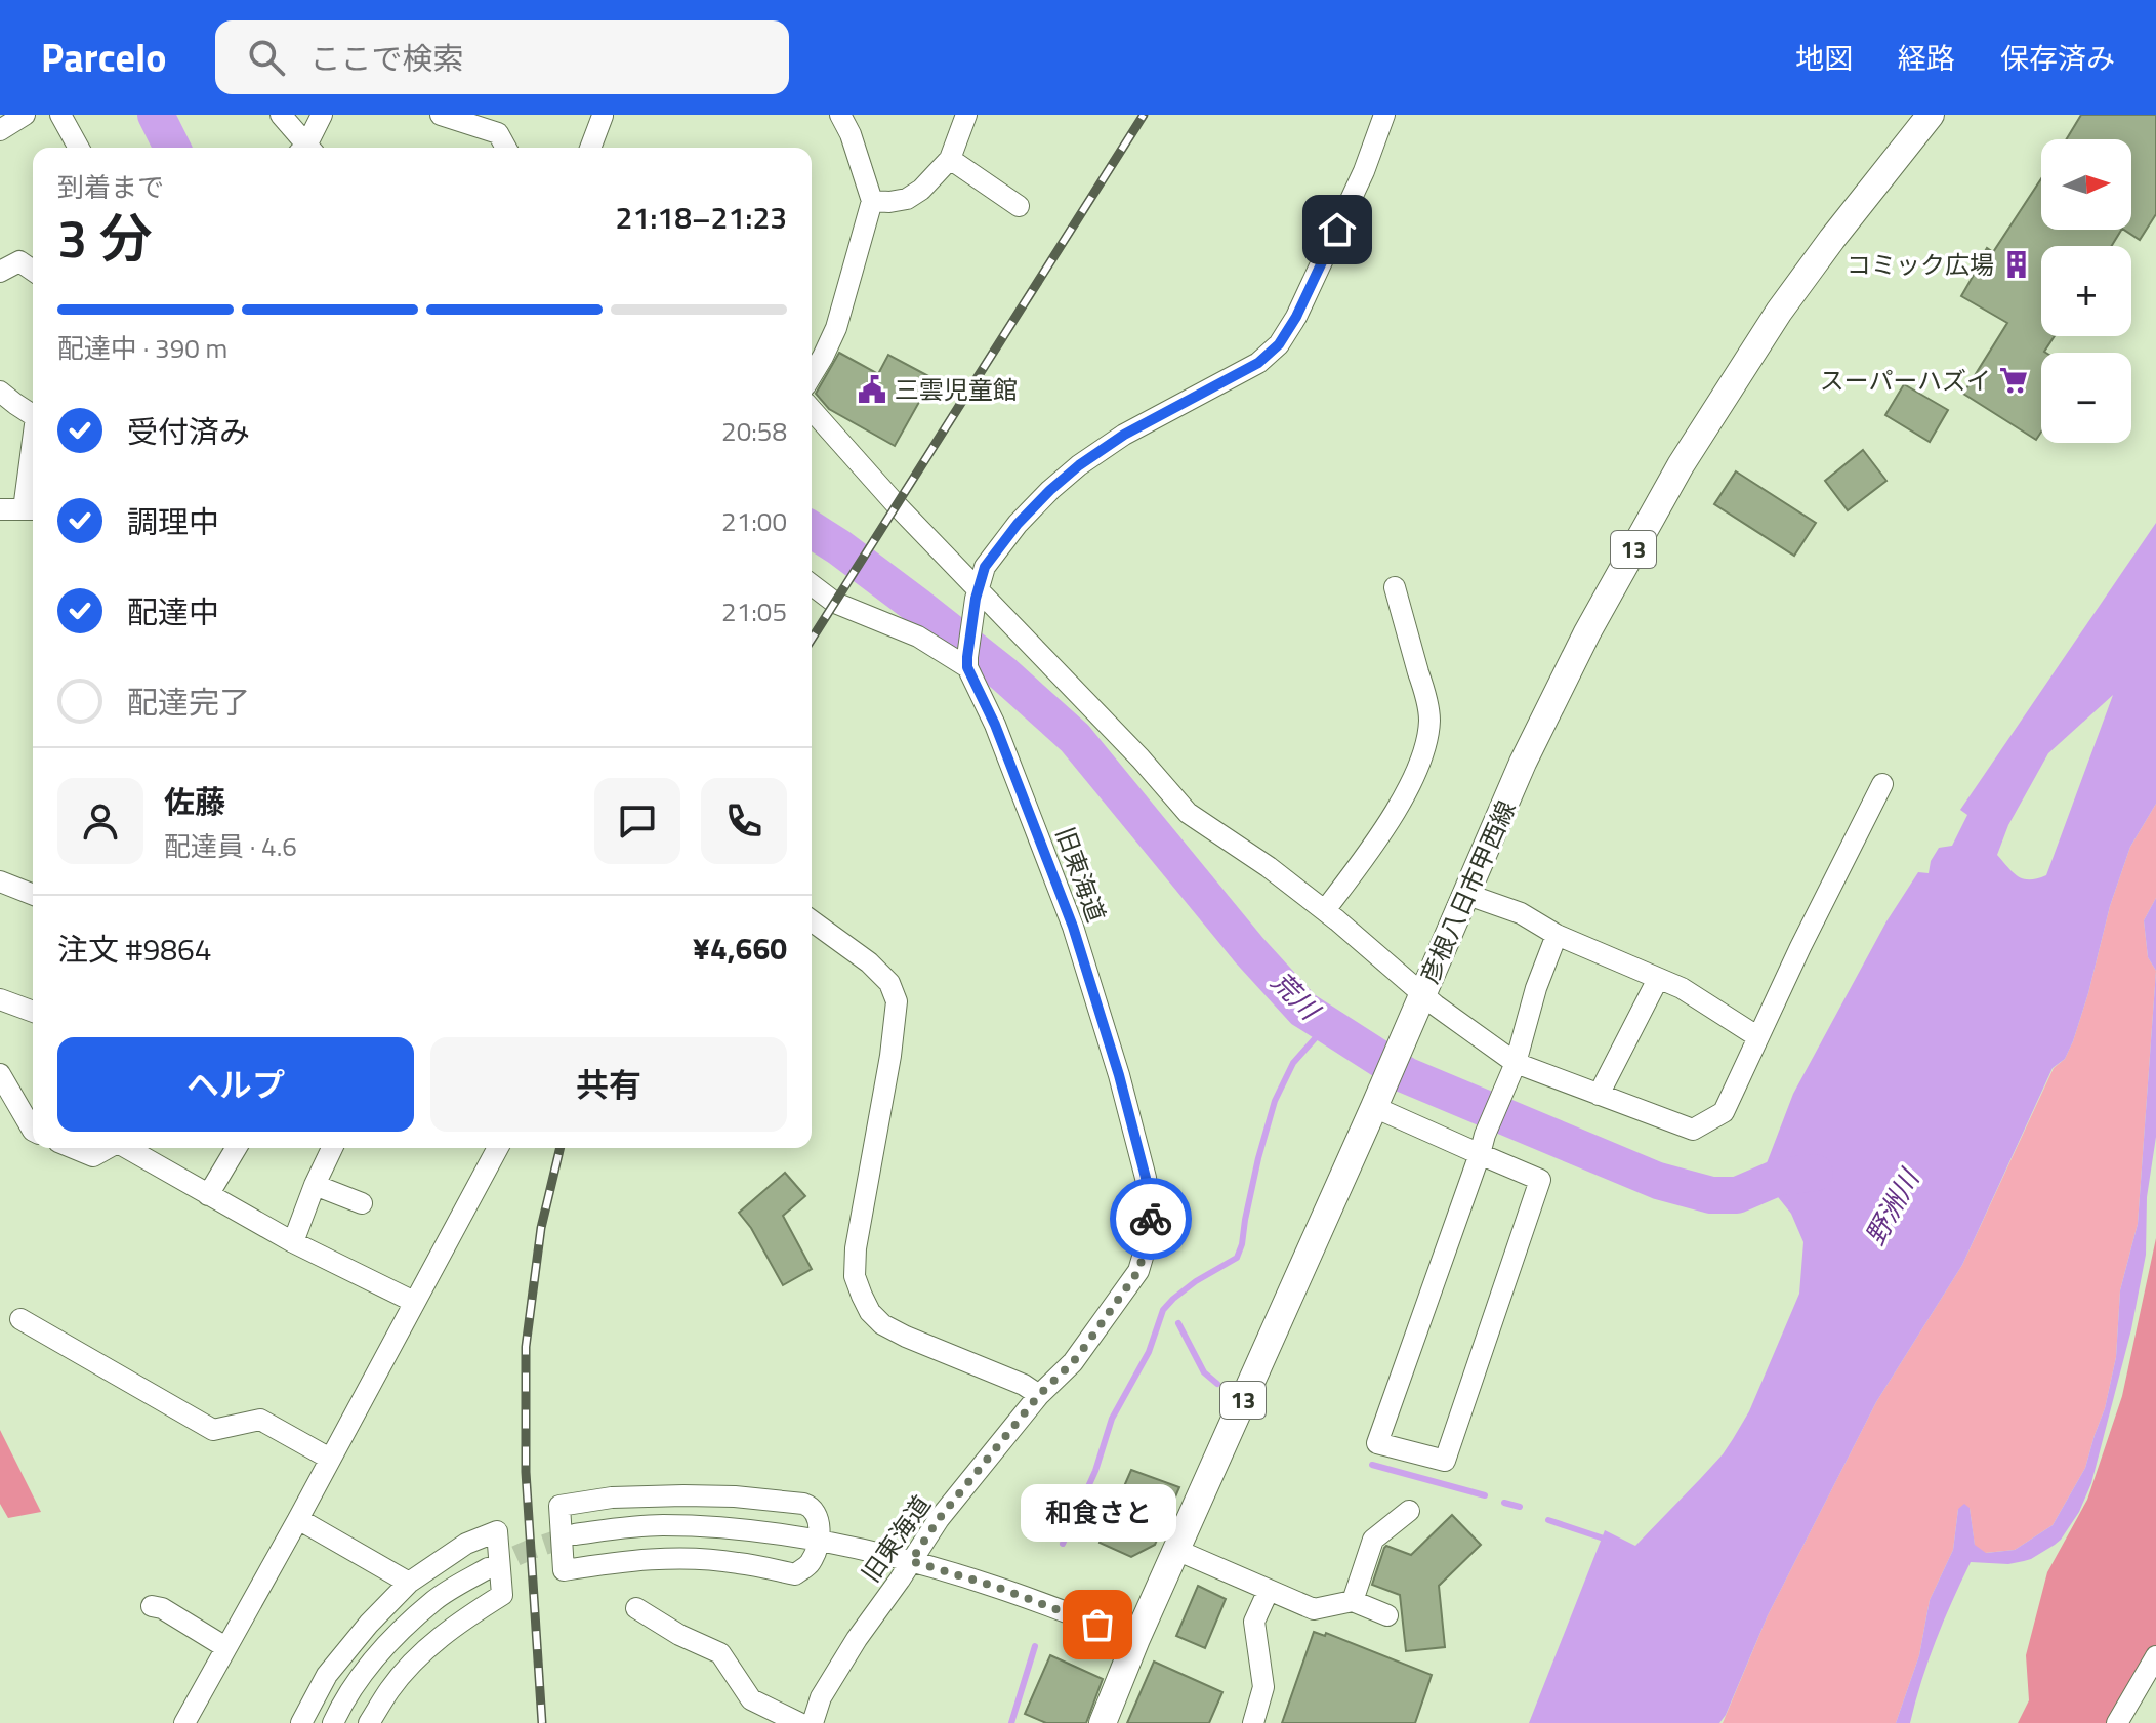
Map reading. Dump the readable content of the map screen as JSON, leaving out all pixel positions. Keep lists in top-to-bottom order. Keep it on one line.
{"streets":{"main road":["13","彦根八日市甲西線"],"street":["旧東海道"]},"water":["荒川","野洲川"],"places":{"building":["コミック広場"],"supermarket":["スーパーハズイ"],"public building":["三雲児童館"],"other":["和食さと"]},"north":"right","page":{"header":"Parcelo","search":"ここで検索","nav":["地図","経路","保存済み"],"map_buttons":["+","−"],"heading":["3 分","到着まで","21:18–21:23"],"panel":["佐藤","配達員 · 4.6","注文 #9864","¥4,660"],"bar":"配達中 · 390 m","list":[["受付済み","20:58"],["調理中","21:00"],["配達中","21:05"],"配達完了"],"buttons":["ヘルプ","共有"],"bubble":"和食さと"}}
